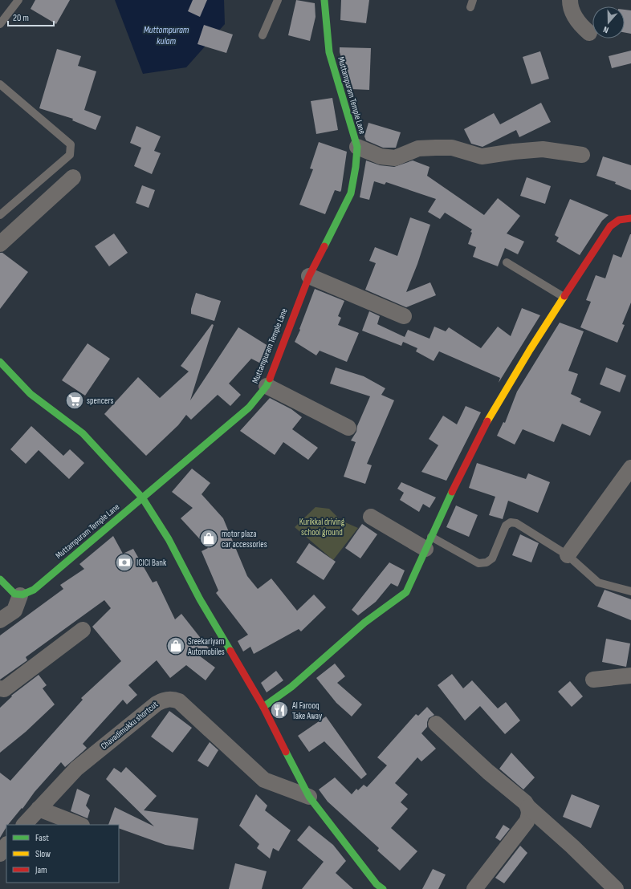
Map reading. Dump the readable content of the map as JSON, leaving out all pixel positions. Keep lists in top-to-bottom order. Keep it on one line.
{"streets":{"street":["Muttampuram Temple Lane","Chavadimukku shortcut"]},"water":["Muttompuram kulam"],"parks":["Kurikkal driving school ground"],"places":{"supermarket":["spencers"],"shop":["motor plaza car accessories","Sreekariyam Automobiles"],"bank":["ICICI Bank"],"restaurant":["Al Farooq Take Away"]},"legend":["Fast","Slow","Jam"],"scale_bar":"20 m","north":"bottom"}
